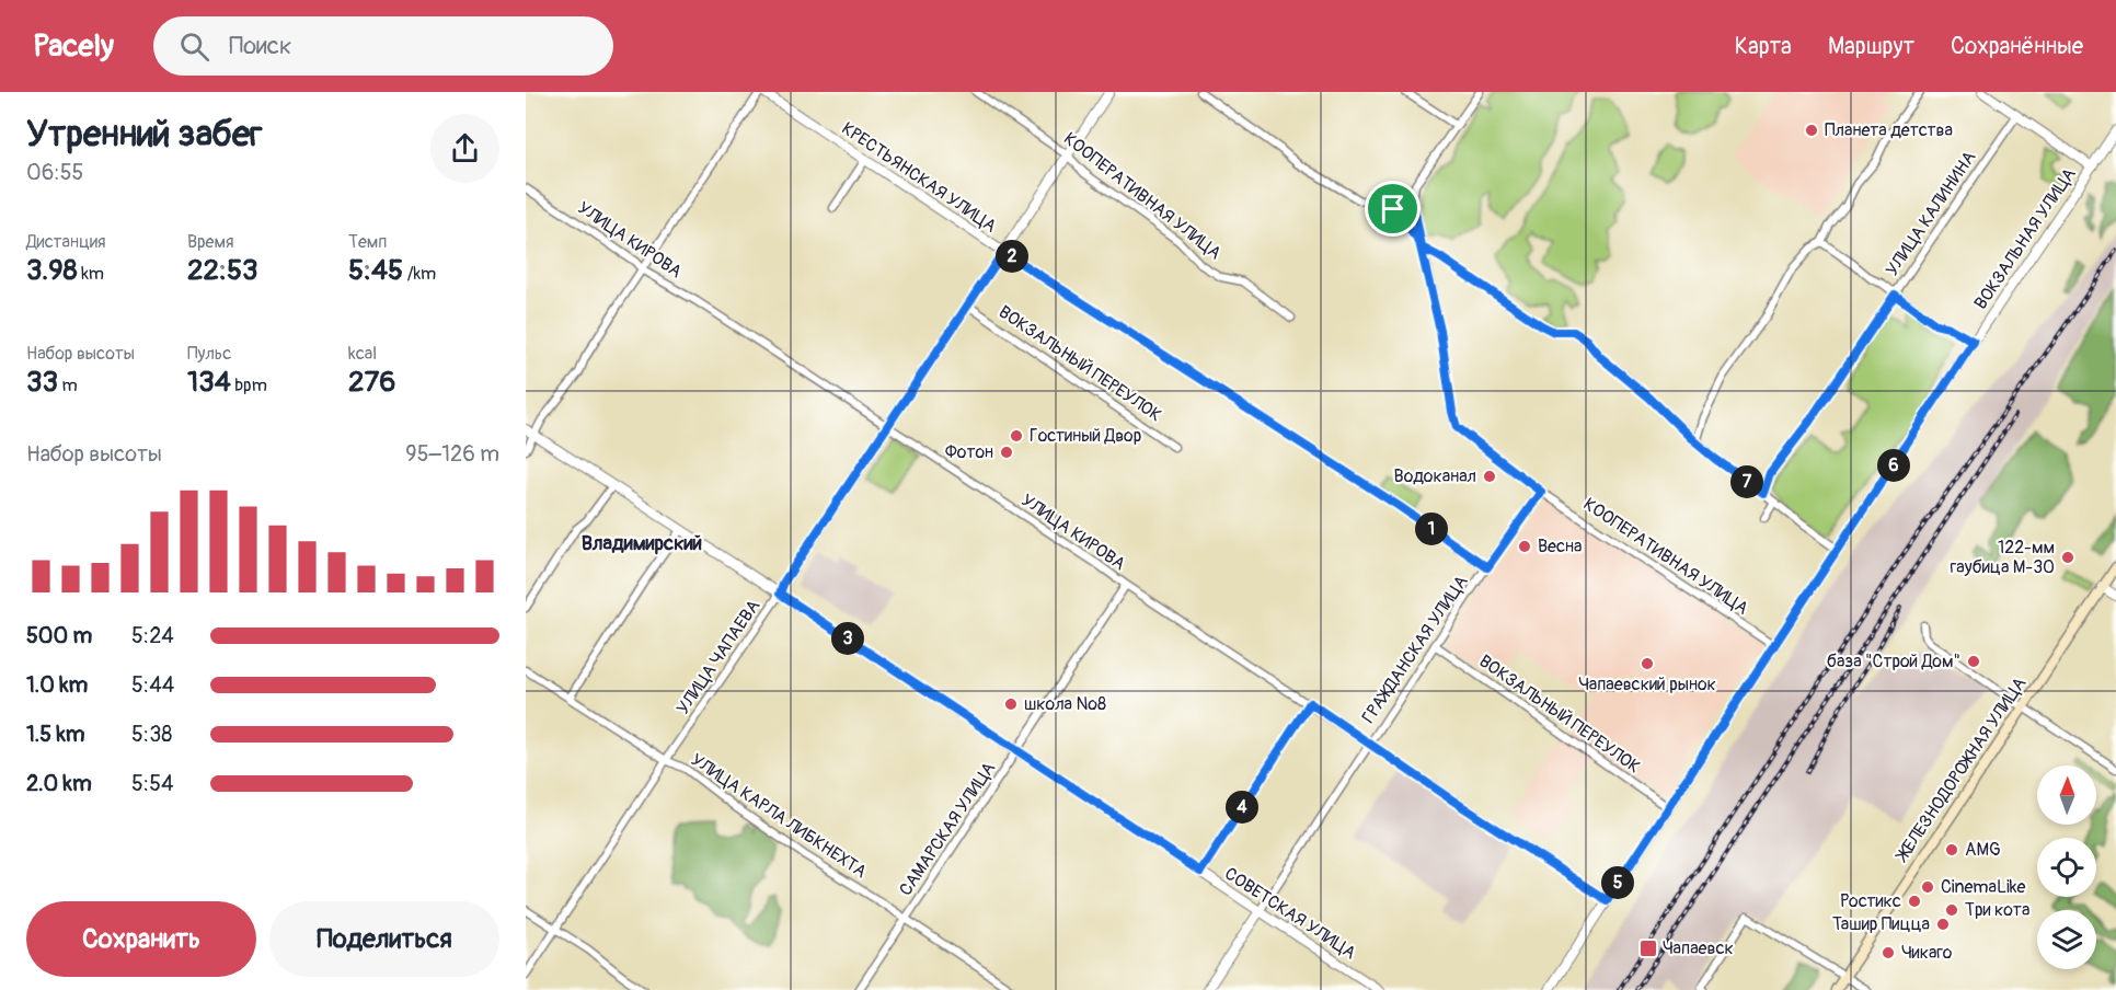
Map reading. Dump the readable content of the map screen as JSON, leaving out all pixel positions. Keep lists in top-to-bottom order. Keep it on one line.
{"streets":{"main road":["ЖЕЛЕЗНОДОРОЖНАЯ УЛИЦА"],"street":["КРЕСТЬЯНСКАЯ УЛИЦА","КООПЕРАТИВНАЯ УЛИЦА","УЛИЦА КАЛИНИНА","ВОКЗАЛЬНАЯ УЛИЦА","УЛИЦА КИРОВА","ВОКЗАЛЬНЫЙ ПЕРЕУЛОК","ГРАЖДАНСКАЯ УЛИЦА","УЛИЦА ЧАПАЕВА","УЛИЦА КАРЛА ЛИБКНЕХТА","САМАРСКАЯ УЛИЦА","СОВЕТСКАЯ УЛИЦА"]},"crossings":[["КРЕСТЬЯНСКАЯ УЛИЦА","ГРАЖДАНСКАЯ УЛИЦА"],["КРЕСТЬЯНСКАЯ УЛИЦА","УЛИЦА ЧАПАЕВА"],["КООПЕРАТИВНАЯ УЛИЦА","ВОКЗАЛЬНАЯ УЛИЦА"],["КООПЕРАТИВНАЯ УЛИЦА","ГРАЖДАНСКАЯ УЛИЦА"],["КООПЕРАТИВНАЯ УЛИЦА","УЛИЦА ЧАПАЕВА"],["ВОКЗАЛЬНАЯ УЛИЦА","УЛИЦА КИРОВА"],["ВОКЗАЛЬНАЯ УЛИЦА","ВОКЗАЛЬНЫЙ ПЕРЕУЛОК"],["УЛИЦА КИРОВА","ГРАЖДАНСКАЯ УЛИЦА"],["УЛИЦА КИРОВА","УЛИЦА ЧАПАЕВА"],["УЛИЦА КИРОВА","САМАРСКАЯ УЛИЦА"],["ВОКЗАЛЬНЫЙ ПЕРЕУЛОК","ГРАЖДАНСКАЯ УЛИЦА"],["ВОКЗАЛЬНЫЙ ПЕРЕУЛОК","УЛИЦА ЧАПАЕВА"],["ГРАЖДАНСКАЯ УЛИЦА","СОВЕТСКАЯ УЛИЦА"],["УЛИЦА ЧАПАЕВА","УЛИЦА КАРЛА ЛИБКНЕХТА"],["УЛИЦА ЧАПАЕВА","СОВЕТСКАЯ УЛИЦА"],["УЛИЦА КАРЛА ЛИБКНЕХТА","САМАРСКАЯ УЛИЦА"],["САМАРСКАЯ УЛИЦА","СОВЕТСКАЯ УЛИЦА"]],"districts":["Владимирский"],"places":{"other":["Планета детства","Гостиный Двор","Фотон","Водоканал","Весна","122-мм гаубица М-30","база \"Строй Дом\"","Чапаевский рынок","школа №8","AMG","CinemaLike","Ростикс","Три кота","Taшиp Пицца","Чикаго"],"transit":["Чапаевск"]},"north":"top","page":{"header":"Pacely","search":"Поиск","nav":["Карта","Маршрут","Сохранённые"],"heading":["Утренний забег","06:55"],"stats":[["Дистанция","3.98 km"],["Время","22:53"],["Темп","5:45 /km"],["Набор высоты","33 m"],["Пульс","134 bpm"],["kcal","276"]],"pins":["2","6","7","1","3","4","5"],"chart":["Набор высоты","95–126 m"],"list":[{"name":"500 m","note":"5:24"},{"name":"1.0 km","note":"5:44"},{"name":"1.5 km","note":"5:38"},{"name":"2.0 km","note":"5:54"}],"buttons":["Сохранить","Поделиться"]}}
